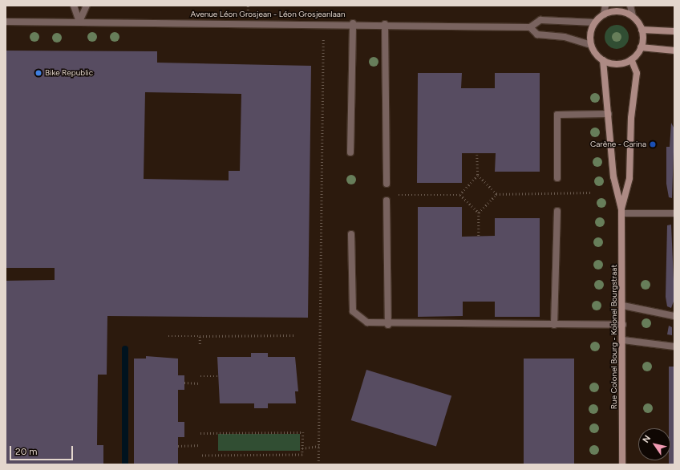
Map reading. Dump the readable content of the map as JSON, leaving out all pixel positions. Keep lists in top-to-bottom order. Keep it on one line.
{"streets":{"street":["Avenue Léon Grosjean - Léon Grosjeanlaan","Rue Colonel Bourg - Kolonel Bourgstraat"]},"crossings":[["Avenue Léon Grosjean - Léon Grosjeanlaan","Rue Colonel Bourg - Kolonel Bourgstraat"]],"places":["Bike Republic","Carène - Carina"],"scale_bar":"20 m","north":"top left"}
